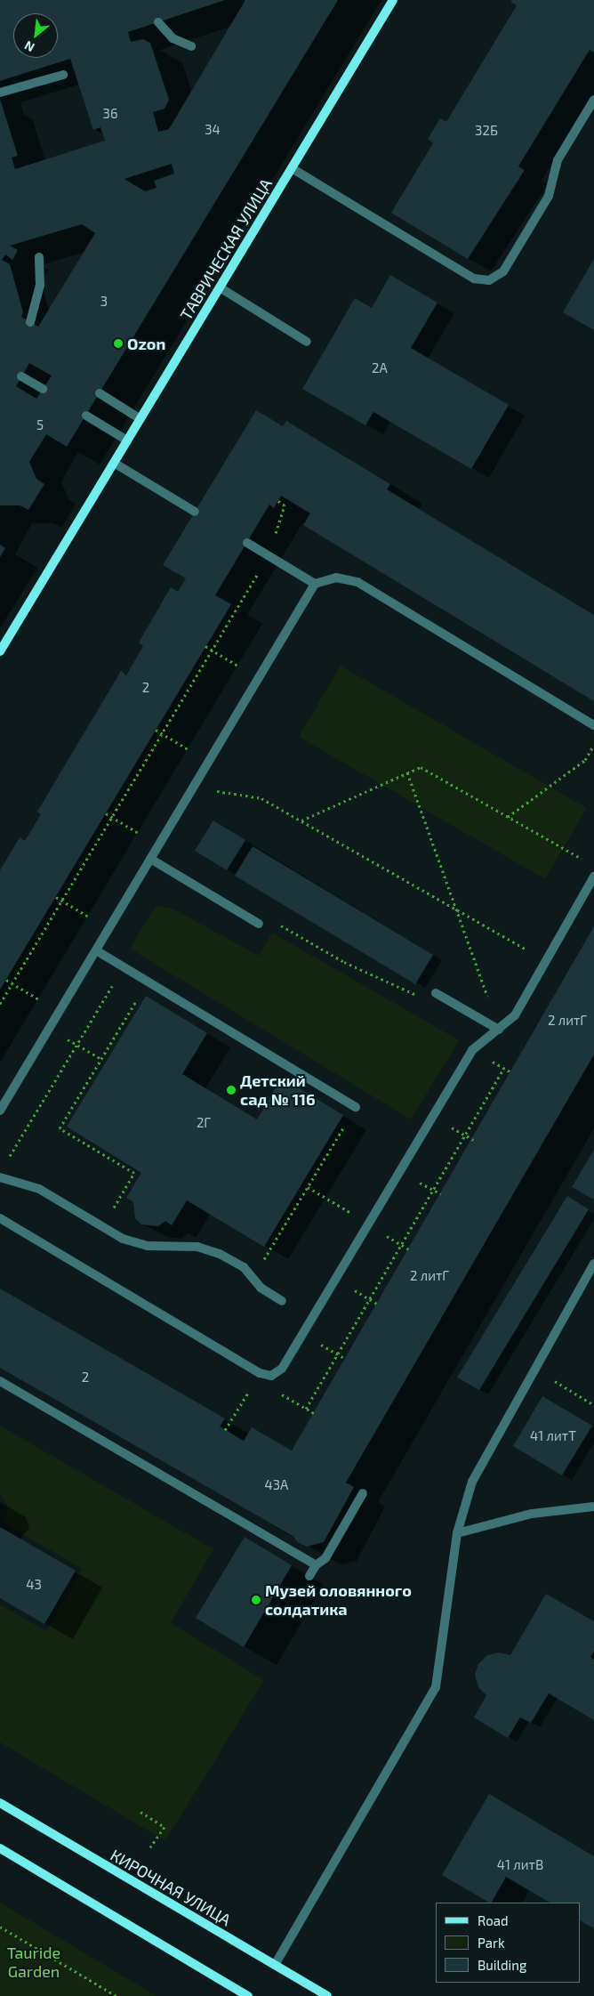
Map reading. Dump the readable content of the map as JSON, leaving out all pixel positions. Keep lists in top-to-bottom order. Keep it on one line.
{"streets":{"street":["ТАВРИЧЕСКАЯ УЛИЦА","КИРОЧНАЯ УЛИЦА"]},"parks":["Tauride Garden"],"places":["Ozon","Детский сад № 116","Музей оловянного солдатика"],"house_numbers":["36","34","32Б","3","2А","5","2","2 литГ","2Г","2 литГ","2","41 литТ","43А","43","41 литВ"],"legend":["Road","Park","Building"],"north":"bottom left"}
